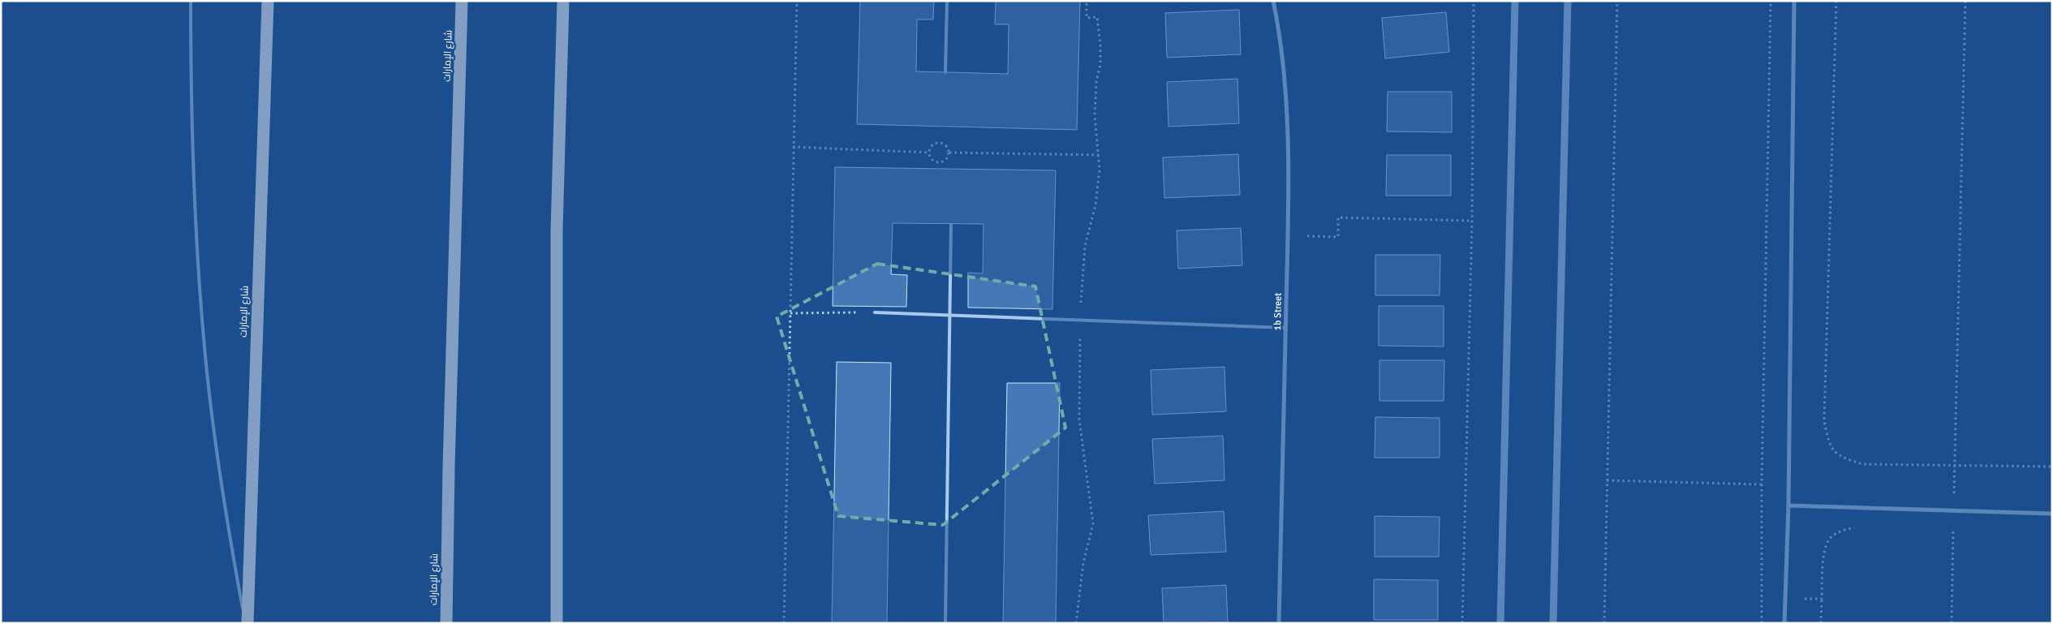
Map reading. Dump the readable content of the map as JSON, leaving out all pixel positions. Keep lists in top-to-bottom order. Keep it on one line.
{"streets":{"highway":["شارع الإمارات"],"street":["1b Street"]}}
